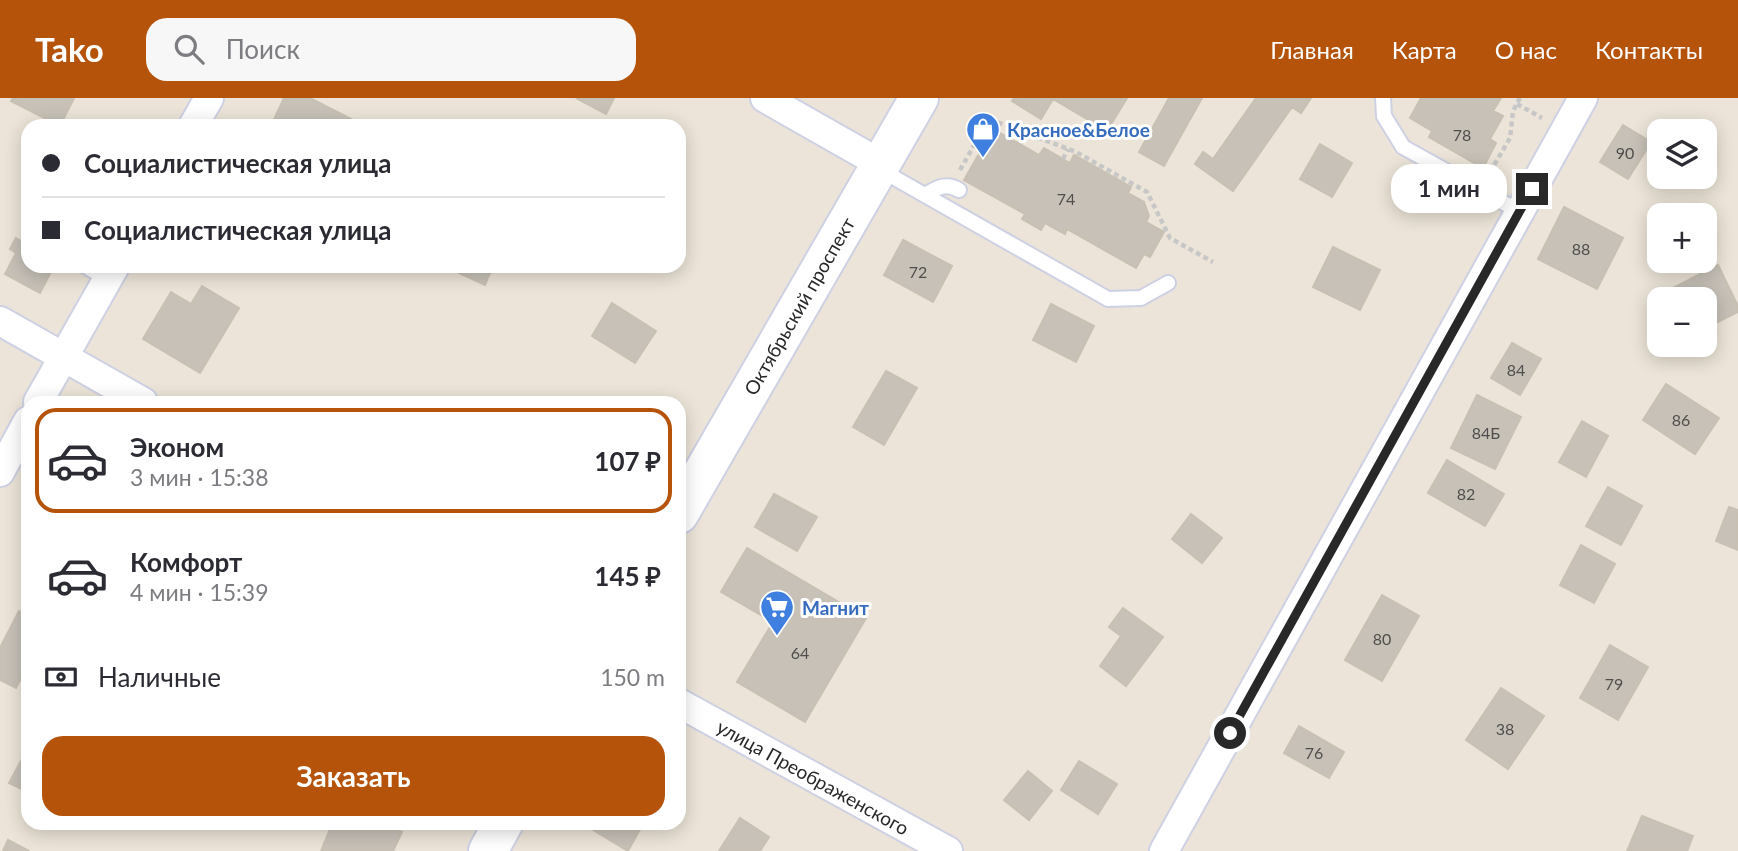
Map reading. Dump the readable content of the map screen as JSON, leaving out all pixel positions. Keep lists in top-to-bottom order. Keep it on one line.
{"streets":{"street":["Октябрьский проспект","улица Преображенского"]},"places":{"shop":["Красное&Белое"],"supermarket":["Магнит"]},"house_numbers":["78","90","74","88","72","84","86","84Б","82","80","64","79","38","76"],"page":{"header":"Tako","search":"Поиск","nav":["Главная","Карта","О нас","Контакты"],"map_buttons":["+","−"],"banner":["Социалистическая улица","Социалистическая улица"],"bubble":"1 мин","list":[{"name":"Эконом","note":"3 мин · 15:38","value":"107 ₽"},{"name":"Комфорт","note":"4 мин · 15:39","value":"145 ₽"}],"pay":["Наличные","150 m"],"buttons":"Заказать"}}
